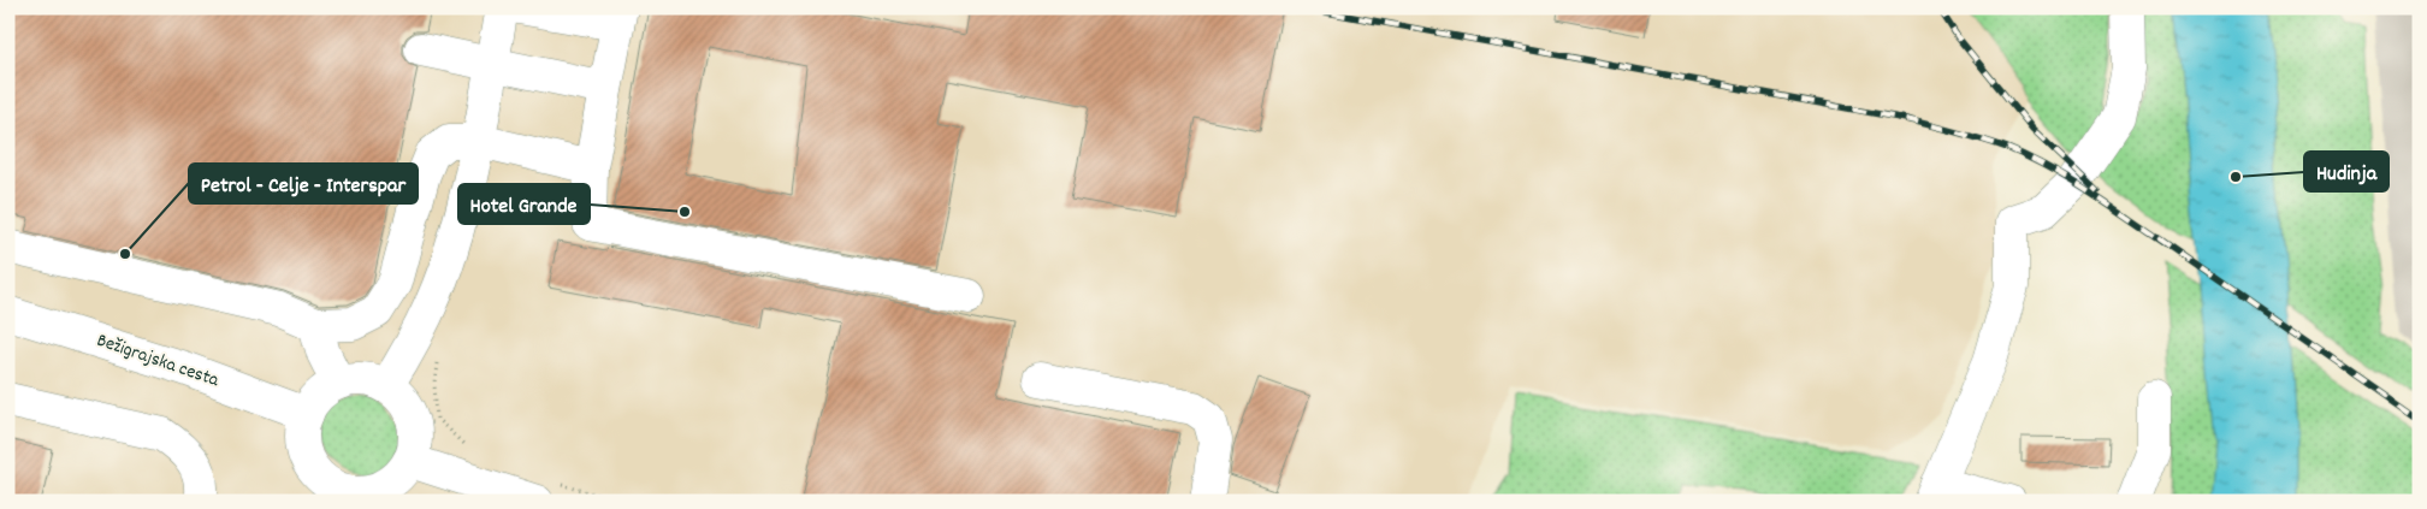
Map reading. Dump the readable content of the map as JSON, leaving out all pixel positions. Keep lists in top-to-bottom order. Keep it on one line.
{"streets":{"street":["Bežigrajska cesta"]},"places":["Hudinja","Hotel Grande","Petrol - Celje - Interspar"]}
